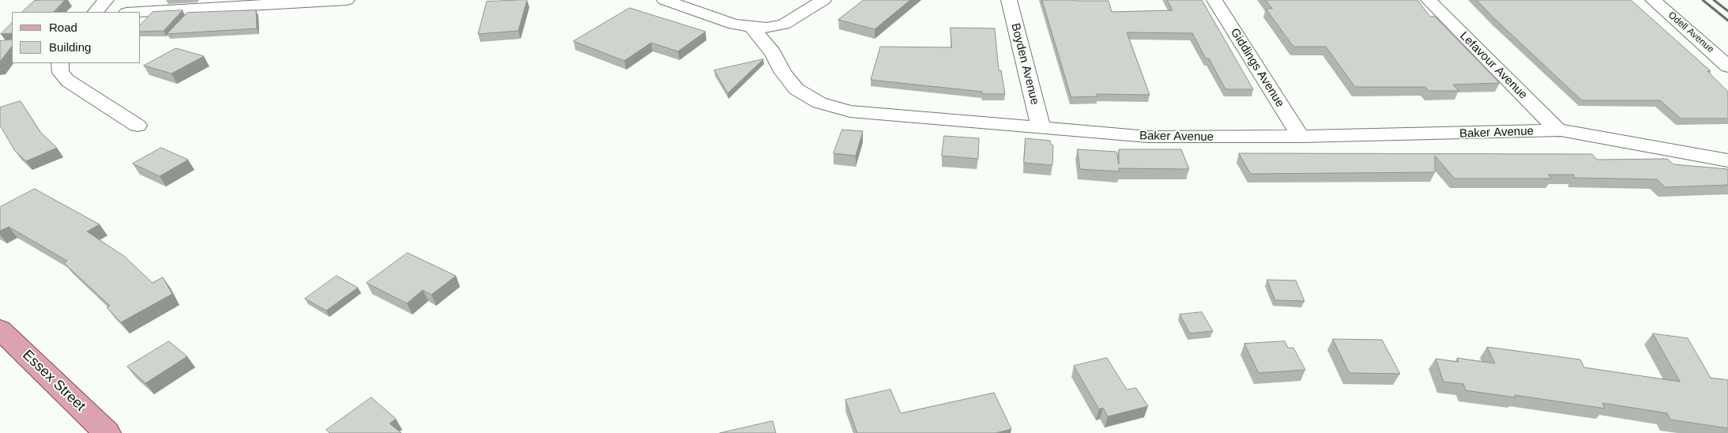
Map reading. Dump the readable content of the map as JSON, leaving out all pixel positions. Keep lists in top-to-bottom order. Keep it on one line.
{"streets":{"main road":["Essex Street"],"street":["Odell Avenue","Boyden Avenue","Lefavour Avenue","Giddings Avenue","Baker Avenue"]},"crossings":[["Boyden Avenue","Baker Avenue"],["Lefavour Avenue","Baker Avenue"],["Giddings Avenue","Baker Avenue"]],"legend":["Road","Building"]}
